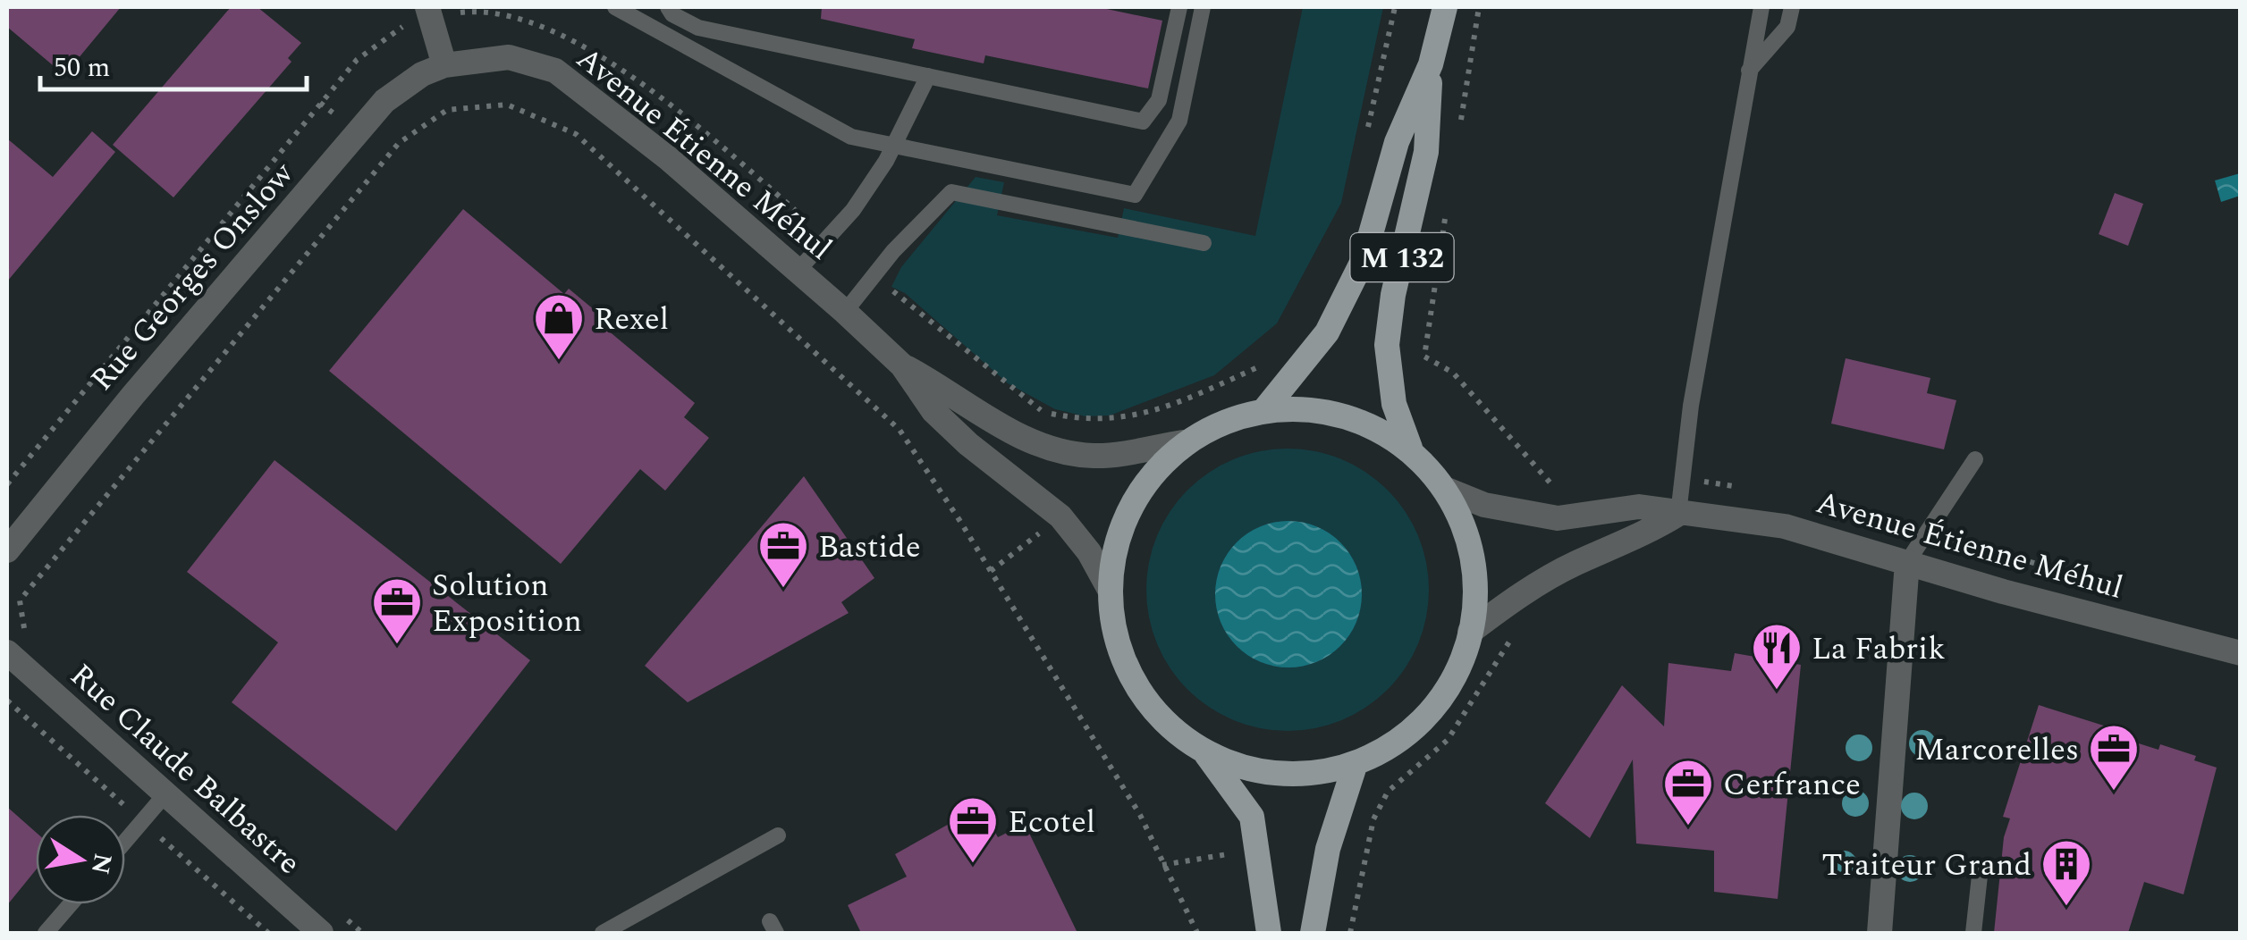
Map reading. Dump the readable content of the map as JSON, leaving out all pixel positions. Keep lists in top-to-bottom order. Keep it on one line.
{"streets":{"main road":["M 132"],"street":["Avenue Étienne Méhul","Rue Georges Onslow","Rue Claude Balbastre"]},"crossings":[["Avenue Étienne Méhul","Rue Georges Onslow"]],"places":{"shop":["Rexel"],"office":["Bastide","Solution Exposition","Marcorelles","Cerfrance","Ecotel"],"restaurant":["La Fabrik"],"building":["Traiteur Grand"]},"scale_bar":"50 m","north":"right"}
